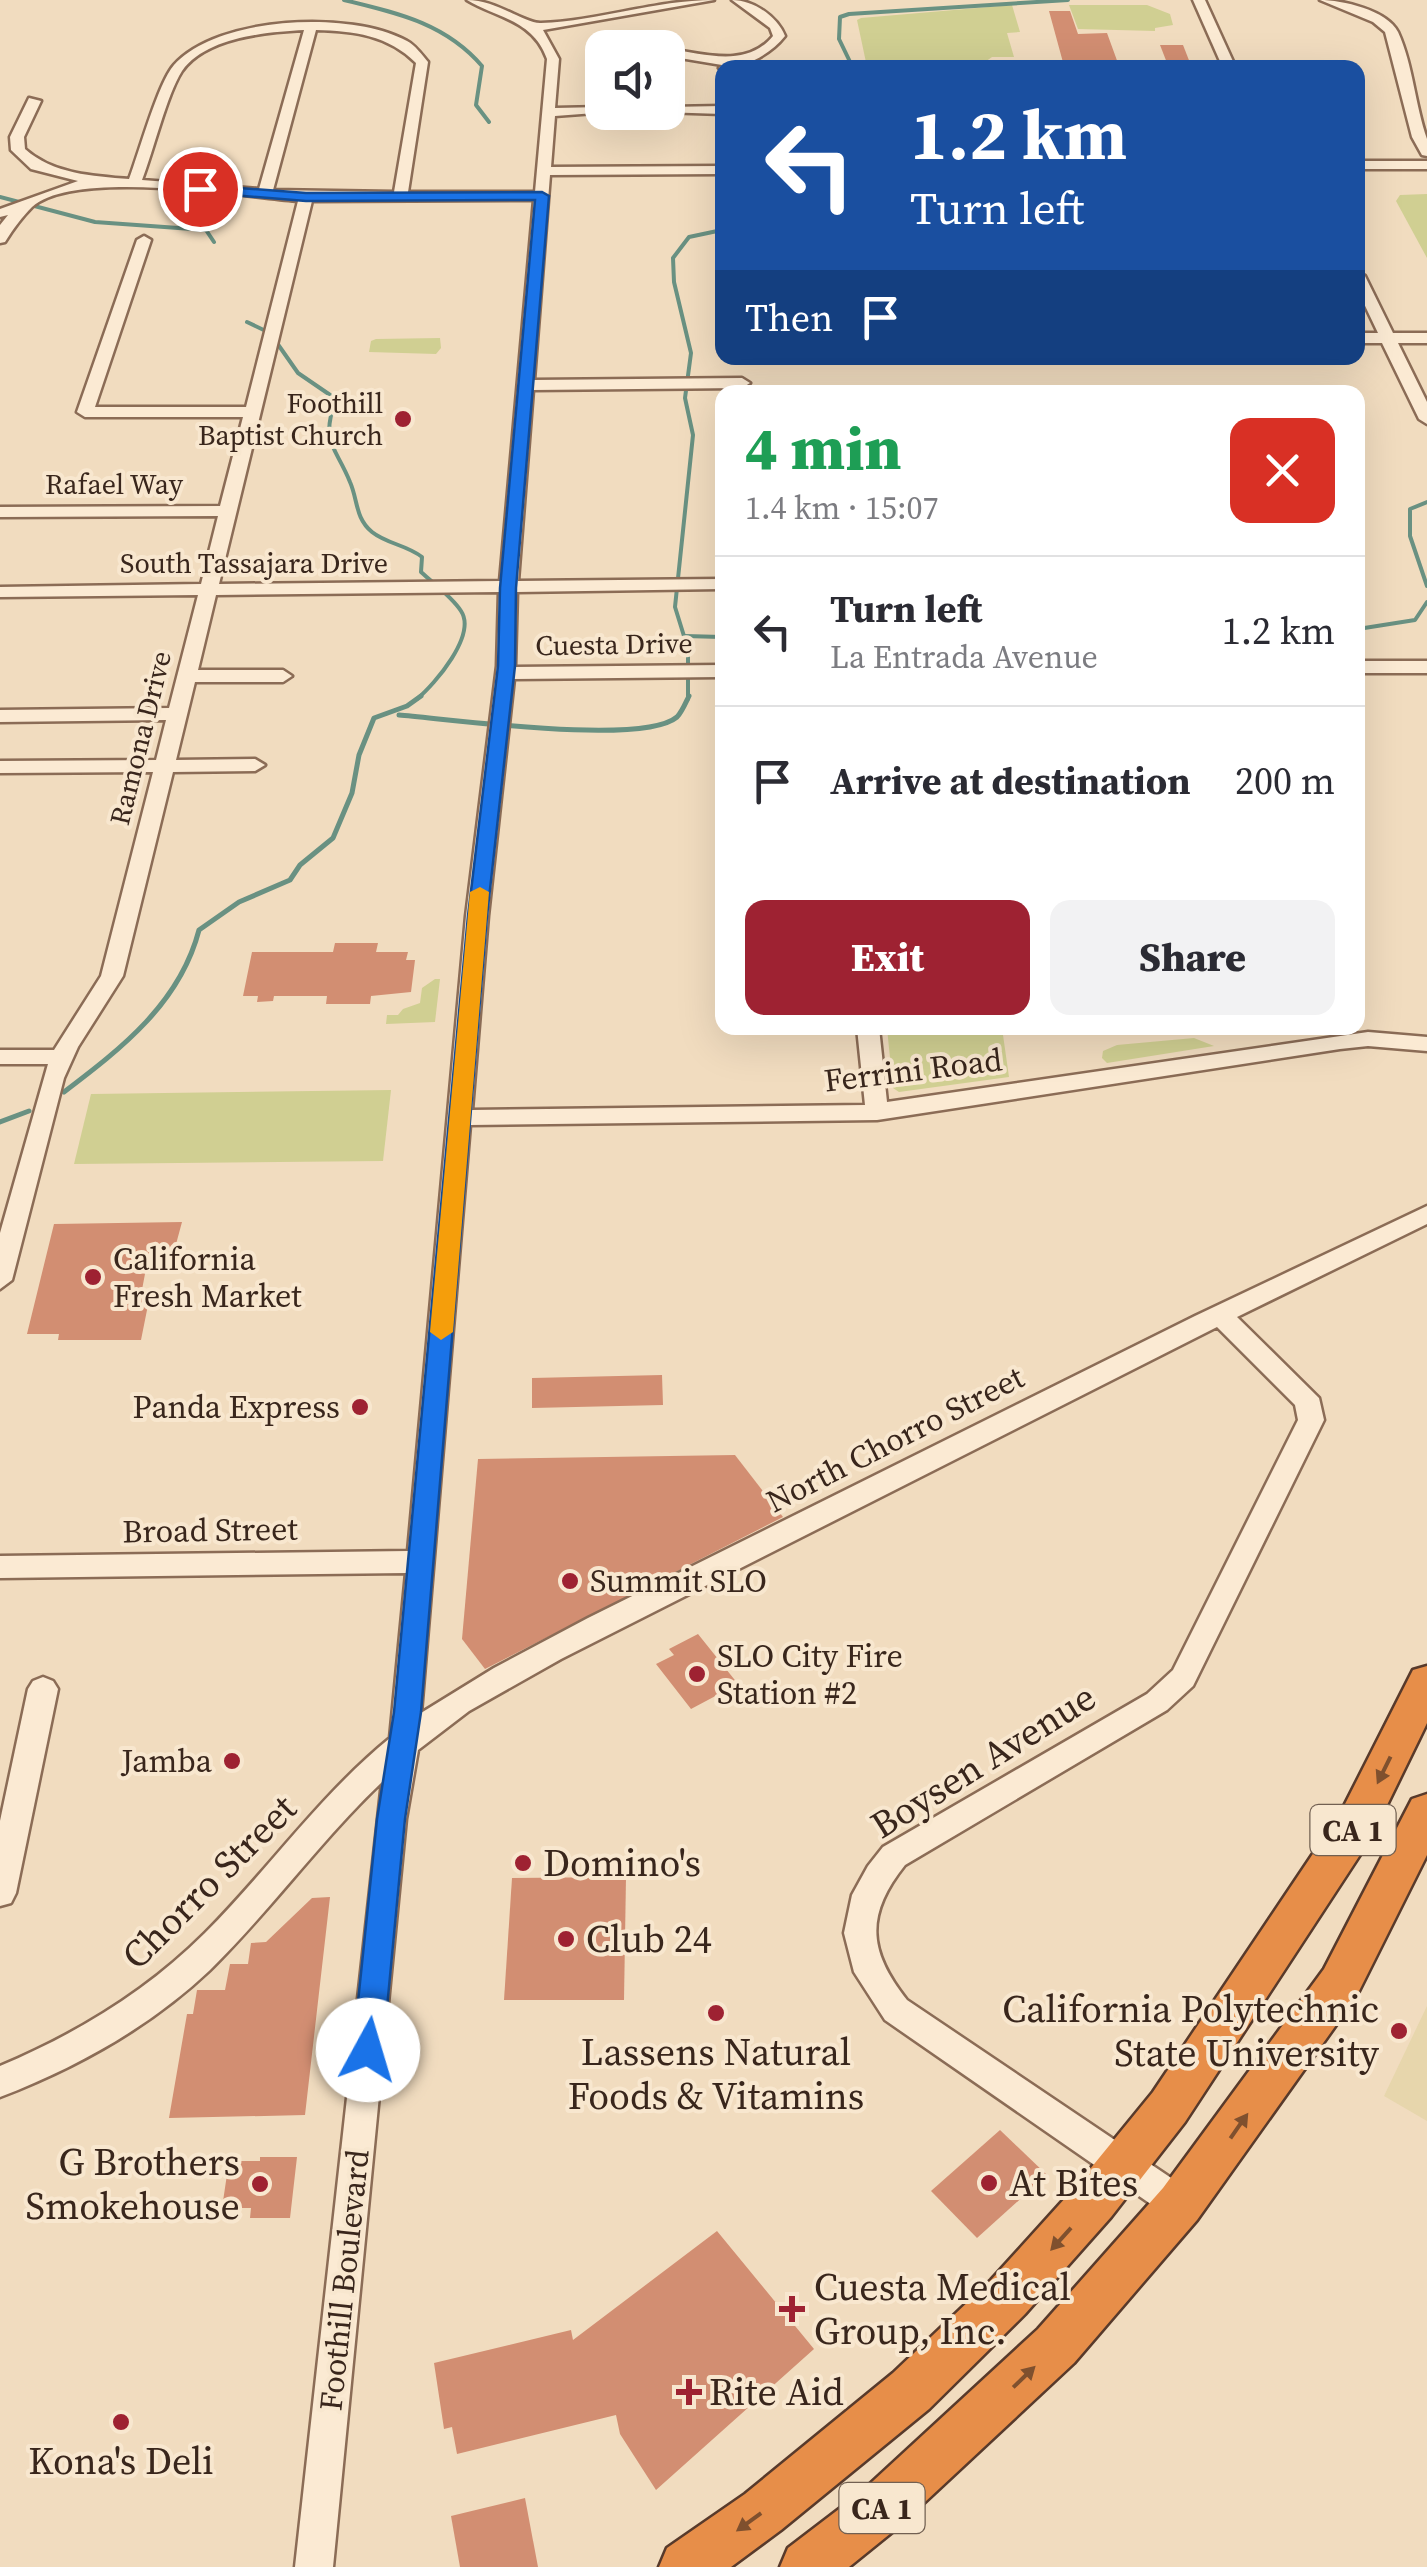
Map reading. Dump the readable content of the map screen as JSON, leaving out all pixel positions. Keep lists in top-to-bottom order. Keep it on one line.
{"streets":{"highway":["CA 1"],"street":["Rafael Way","South Tassajara Drive","Cuesta Drive","Ramona Drive","Ferrini Road","North Chorro Street","Broad Street","Boysen Avenue","Chorro Street","Foothill Boulevard"]},"crossings":[["Rafael Way","Ramona Drive"],["South Tassajara Drive","Ramona Drive"],["South Tassajara Drive","Foothill Boulevard"],["Cuesta Drive","Foothill Boulevard"],["Ferrini Road","Foothill Boulevard"],["North Chorro Street","Boysen Avenue"],["North Chorro Street","Chorro Street"],["North Chorro Street","Foothill Boulevard"],["Broad Street","Foothill Boulevard"],["Boysen Avenue","CA 1"],["Chorro Street","Foothill Boulevard"]],"places":{"other":["Foothill Baptist Church","California Fresh Market","Panda Express","Summit SLO","SLO City Fire Station #2","Jamba","Domino's","Club 24","Lassens Natural Foods & Vitamins","California Polytechnic State University","At Bites","G Brothers Smokehouse","Kona's Deli"],"health":["Cuesta Medical Group, Inc.","Rite Aid"]},"page":{"turn":["1.2 km","Turn left"],"then":"Then","heading":["4 min","1.4 km · 15:07"],"list":[{"name":"Turn left","note":"La Entrada Avenue","value":"1.2 km"},{"name":"Arrive at destination","value":"200 m"}],"buttons":["Exit","Share"]}}
